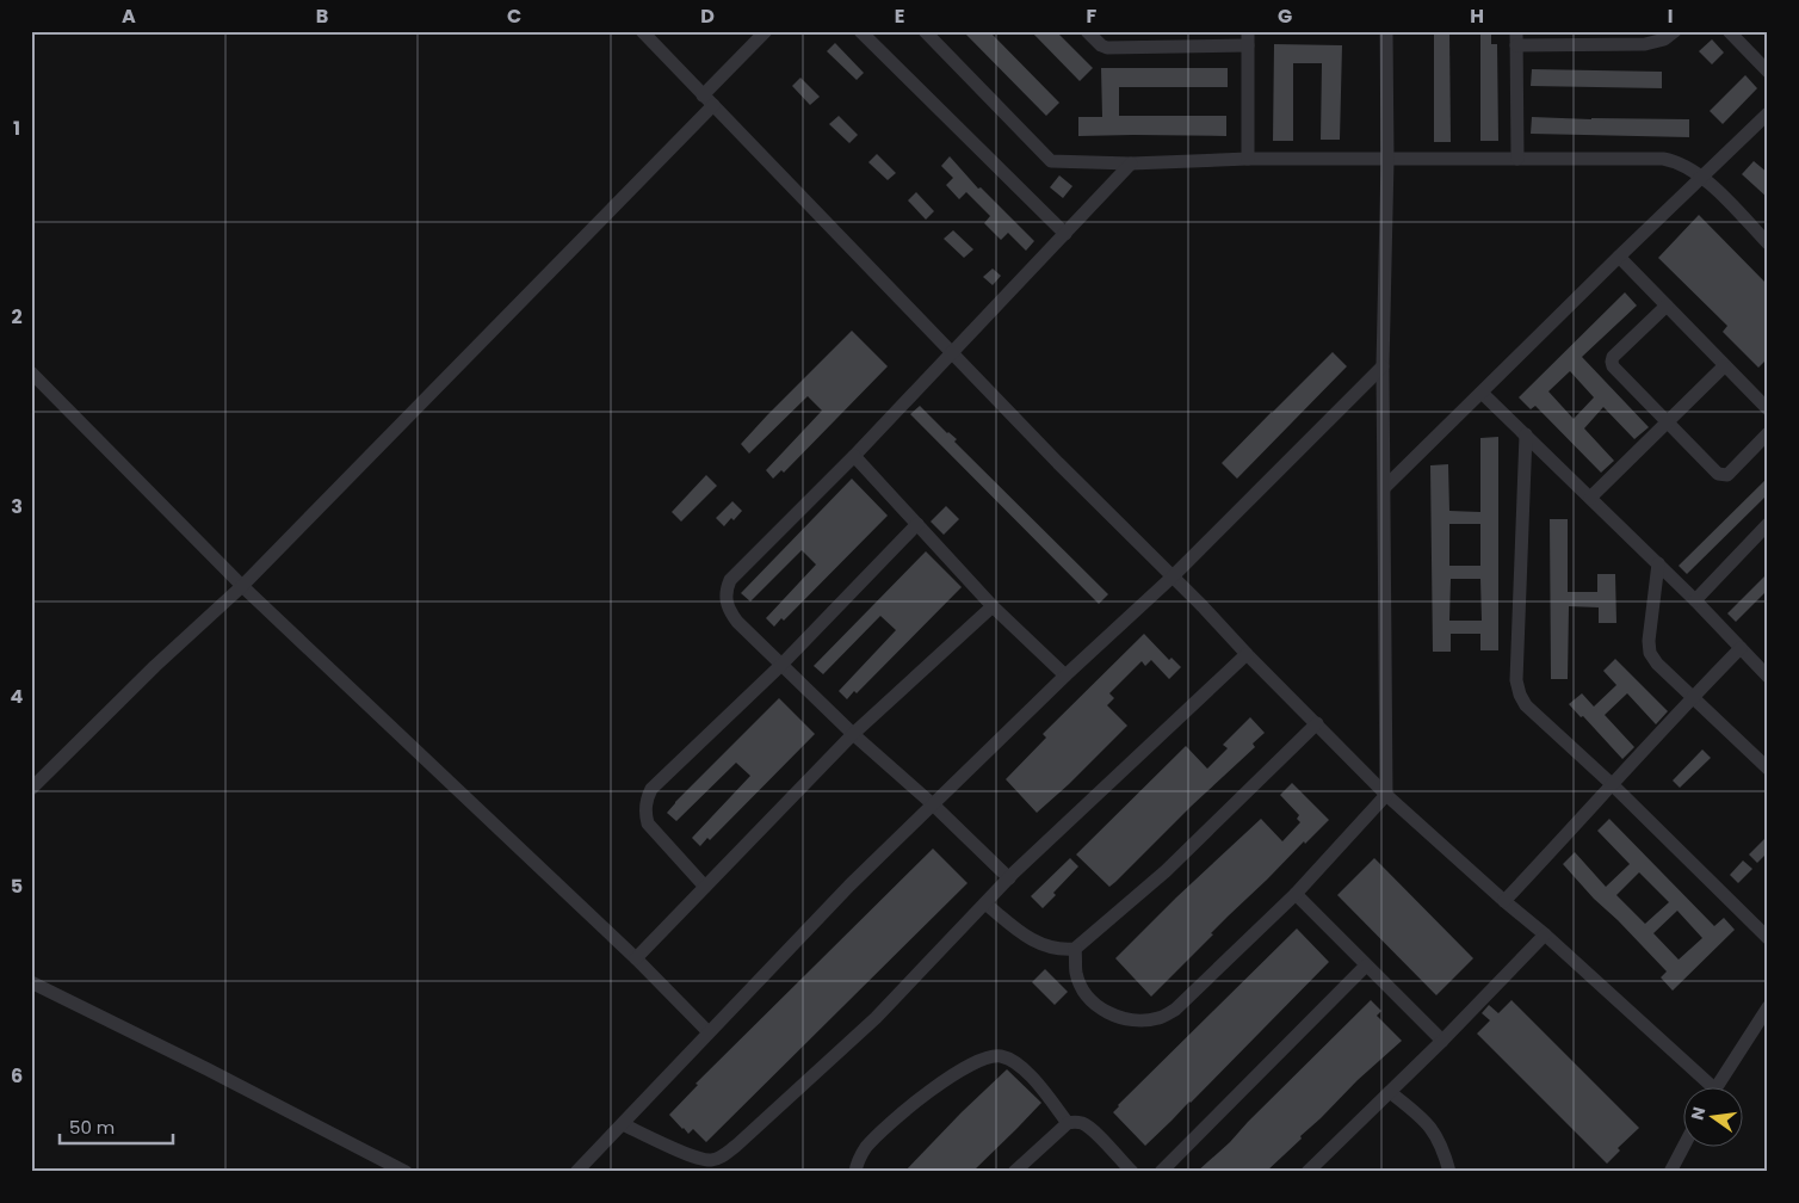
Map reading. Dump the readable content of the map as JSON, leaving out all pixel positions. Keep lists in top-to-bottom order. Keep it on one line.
{"scale_bar":"50 m","north":"left","grid":{"columns":["A","B","C","D","E","F","G","H","I"],"rows":["1","2","3","4","5","6"]}}
